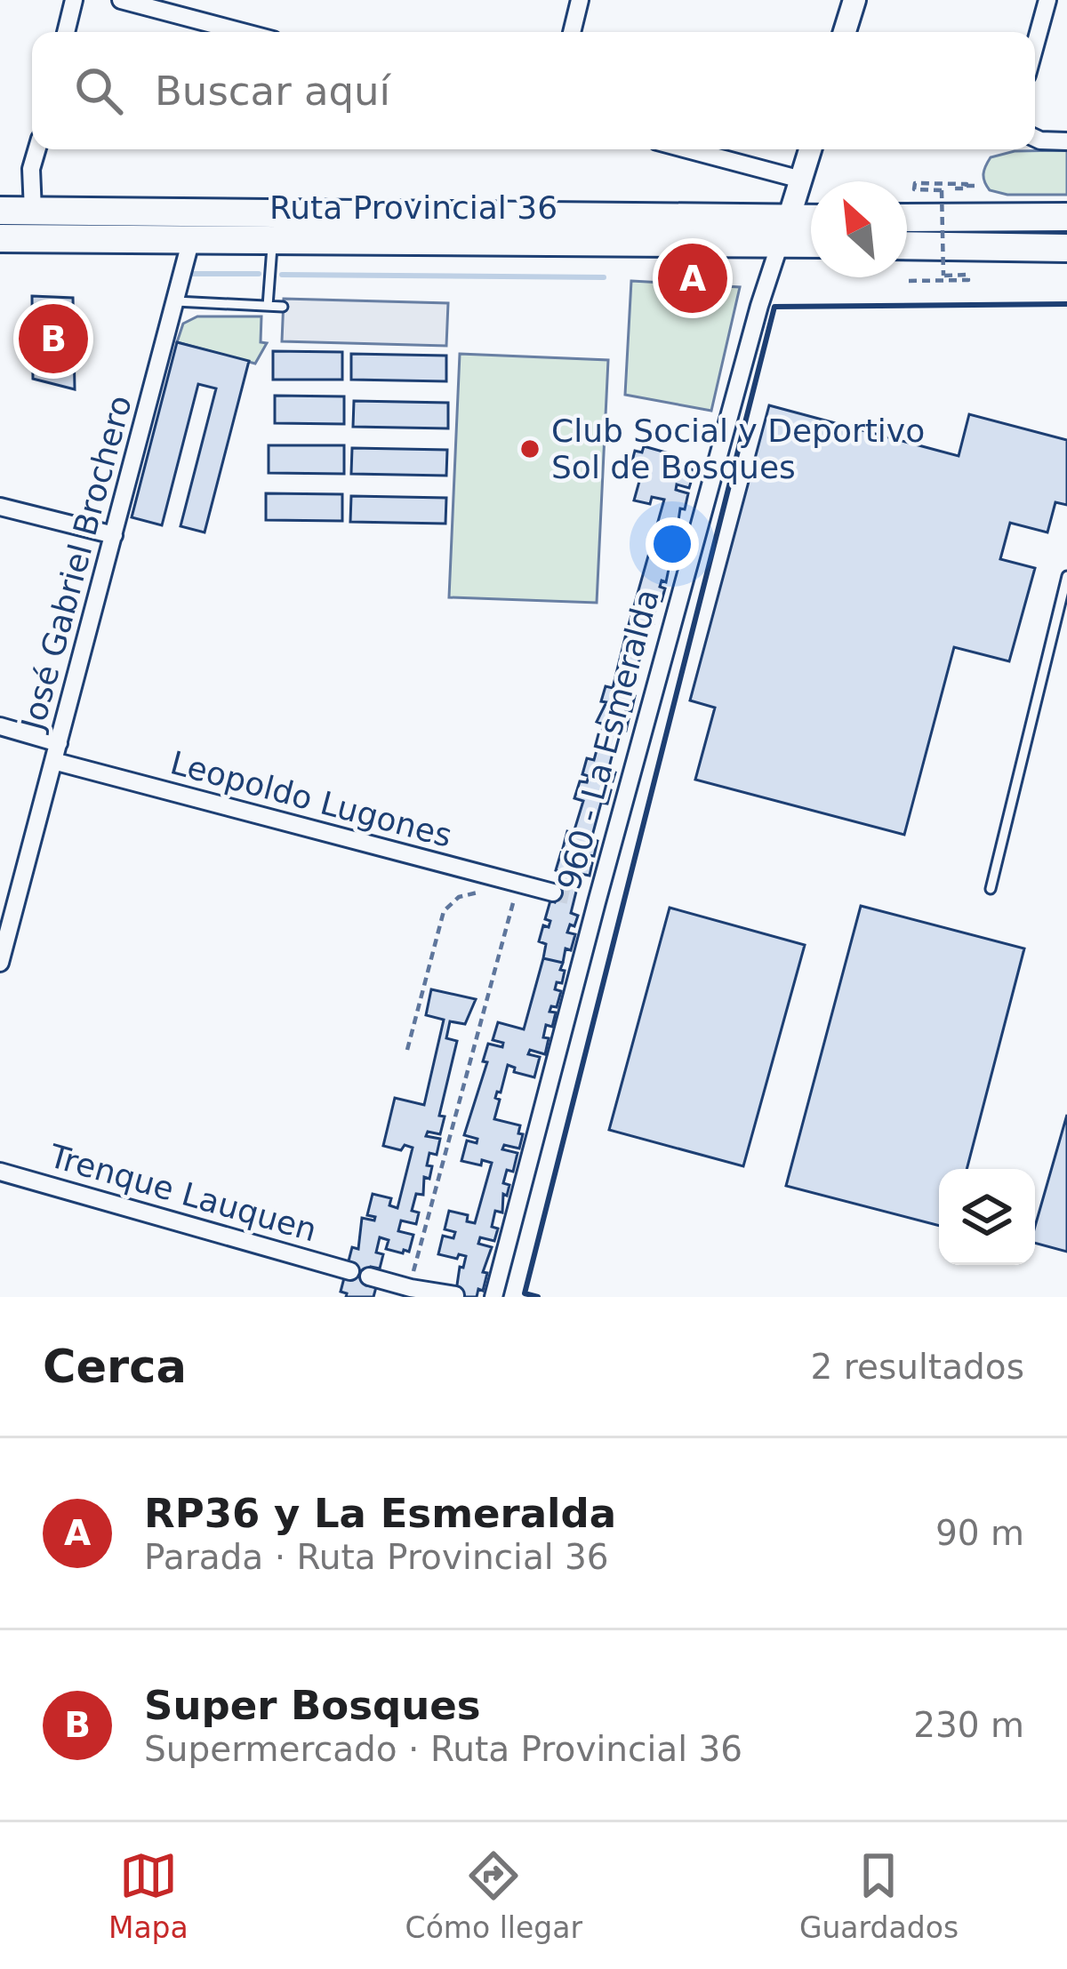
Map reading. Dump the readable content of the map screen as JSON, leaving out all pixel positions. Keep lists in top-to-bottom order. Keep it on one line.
{"streets":{"main road":["Ruta Provincial 36"],"street":["José Gabriel Brochero","960 - La Esmeralda","Leopoldo Lugones","Trenque Lauquen"]},"crossings":[["Ruta Provincial 36","José Gabriel Brochero"],["Ruta Provincial 36","960 - La Esmeralda"],["José Gabriel Brochero","Leopoldo Lugones"]],"places":["Club Social y Deportivo Sol de Bosques"],"north":"top left","page":{"search":"Buscar aquí","pins":["A","B"],"heading":["Cerca","2 resultados"],"list":[{"mark":"A","name":"RP36 y La Esmeralda","note":"Parada · Ruta Provincial 36","value":"90 m"},{"mark":"B","name":"Super Bosques","note":"Supermercado · Ruta Provincial 36","value":"230 m"}],"nav":["Mapa","Cómo llegar","Guardados"]}}
